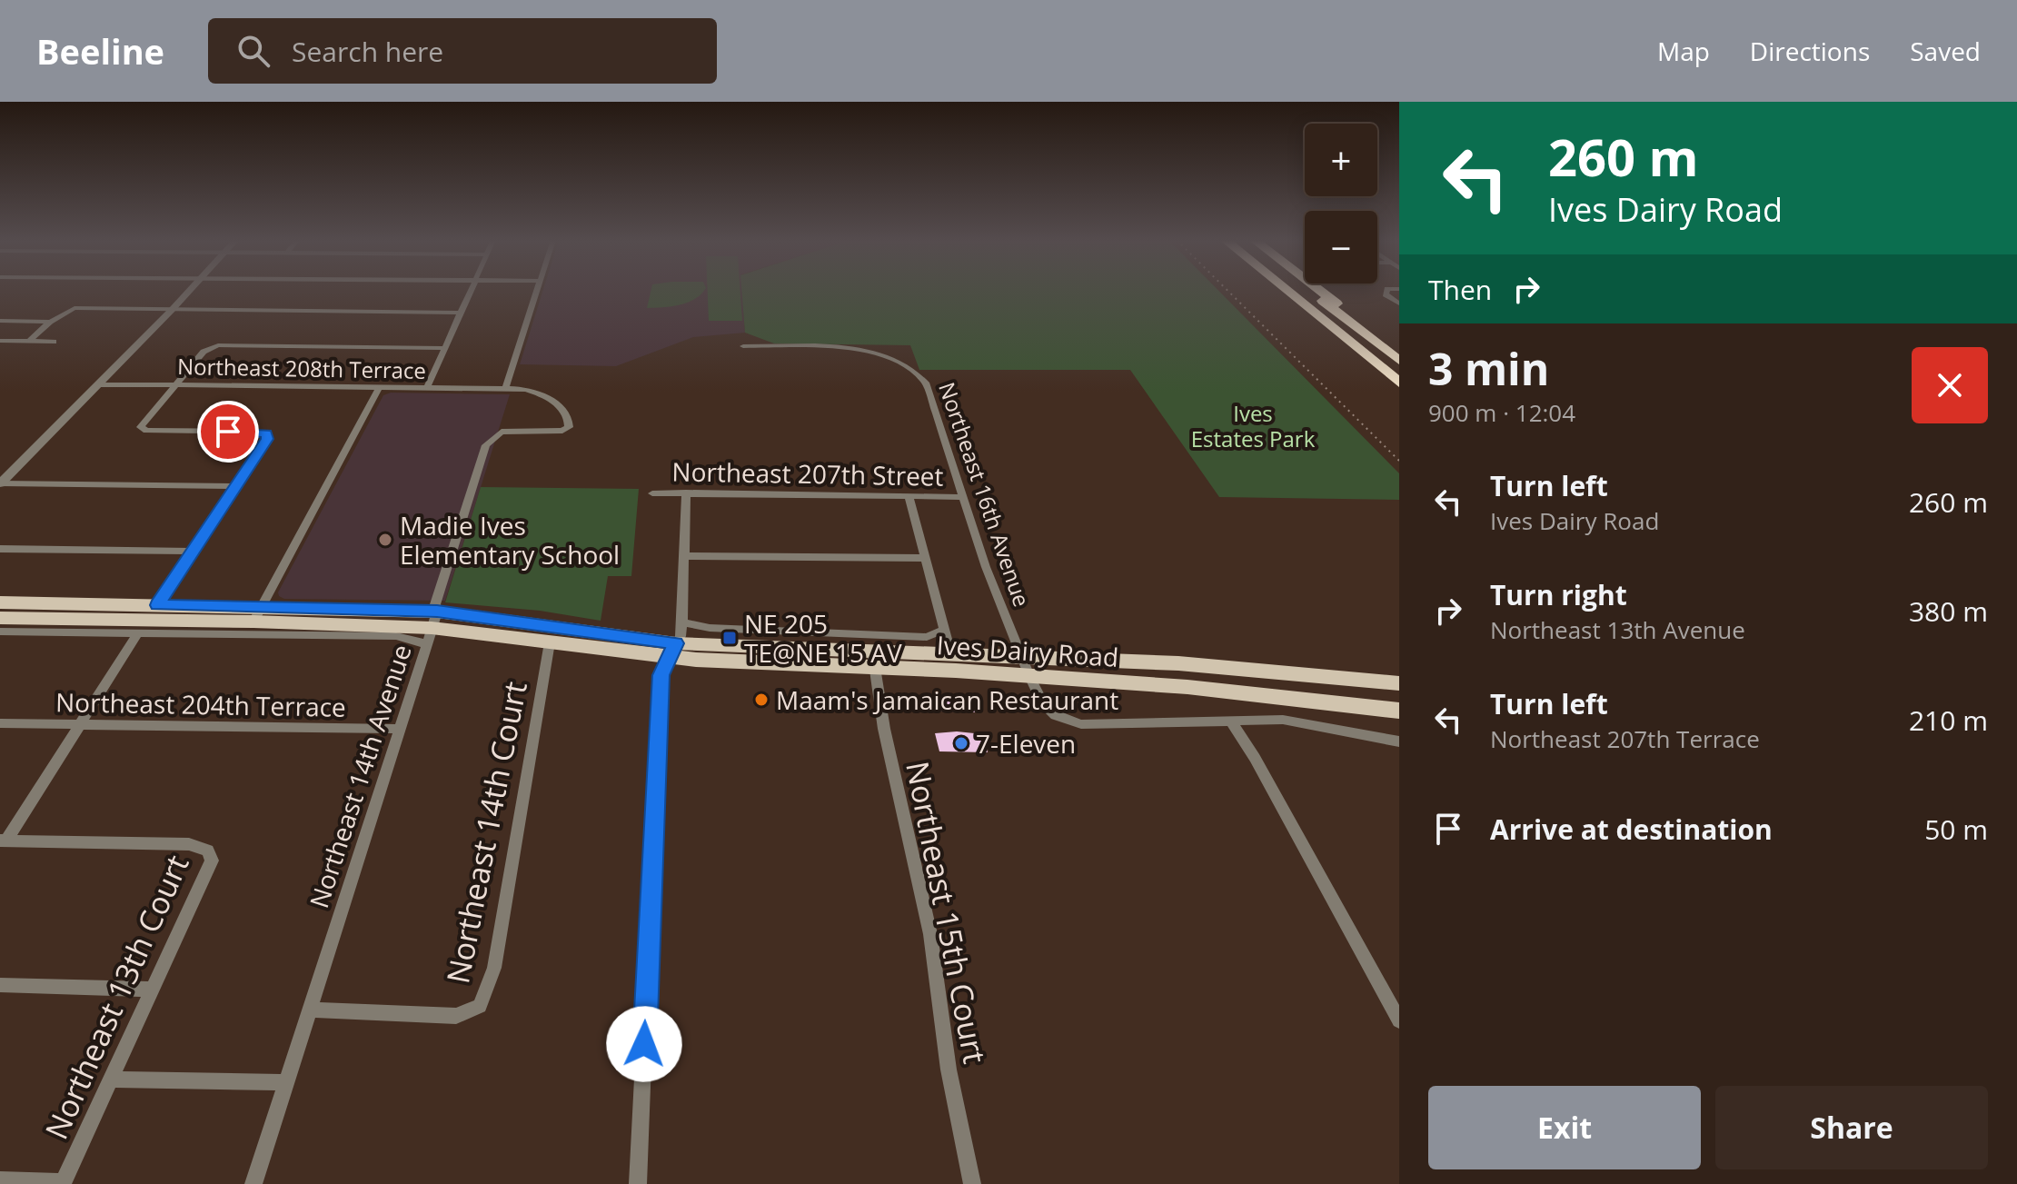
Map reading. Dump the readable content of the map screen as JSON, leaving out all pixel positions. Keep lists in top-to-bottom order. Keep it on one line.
{"streets":{"main road":["Ives Dairy Road"],"street":["Northeast 208th Terrace","Northeast 207th Street","Northeast 16th Avenue","Northeast 204th Terrace","Northeast 14th Avenue","Northeast 14th Court","Northeast 15th Court","Northeast 13th Court"]},"crossings":[["Northeast 208th Terrace","Northeast 14th Avenue"],["Northeast 207th Street","Northeast 16th Avenue"],["Northeast 16th Avenue","Ives Dairy Road"],["Ives Dairy Road","Northeast 14th Avenue"],["Ives Dairy Road","Northeast 14th Court"],["Ives Dairy Road","Northeast 15th Court"],["Northeast 204th Terrace","Northeast 14th Avenue"],["Northeast 14th Avenue","Northeast 14th Court"]],"parks":["Ives Estates Park"],"places":{"other":["Madie Ives Elementary School","Maam's Jamaican Restaurant","7-Eleven"],"transit":["NE 205 TE@NE 15 AV"]},"page":{"header":"Beeline","search":"Search here","nav":["Map","Directions","Saved"],"turn":["260 m","Ives Dairy Road"],"map_buttons":["+","−"],"then":"Then","heading":["3 min","900 m · 12:04"],"list":[{"name":"Turn left","note":"Ives Dairy Road","value":"260 m"},{"name":"Turn right","note":"Northeast 13th Avenue","value":"380 m"},{"name":"Turn left","note":"Northeast 207th Terrace","value":"210 m"},{"name":"Arrive at destination","value":"50 m"}],"buttons":["Exit","Share"]}}
